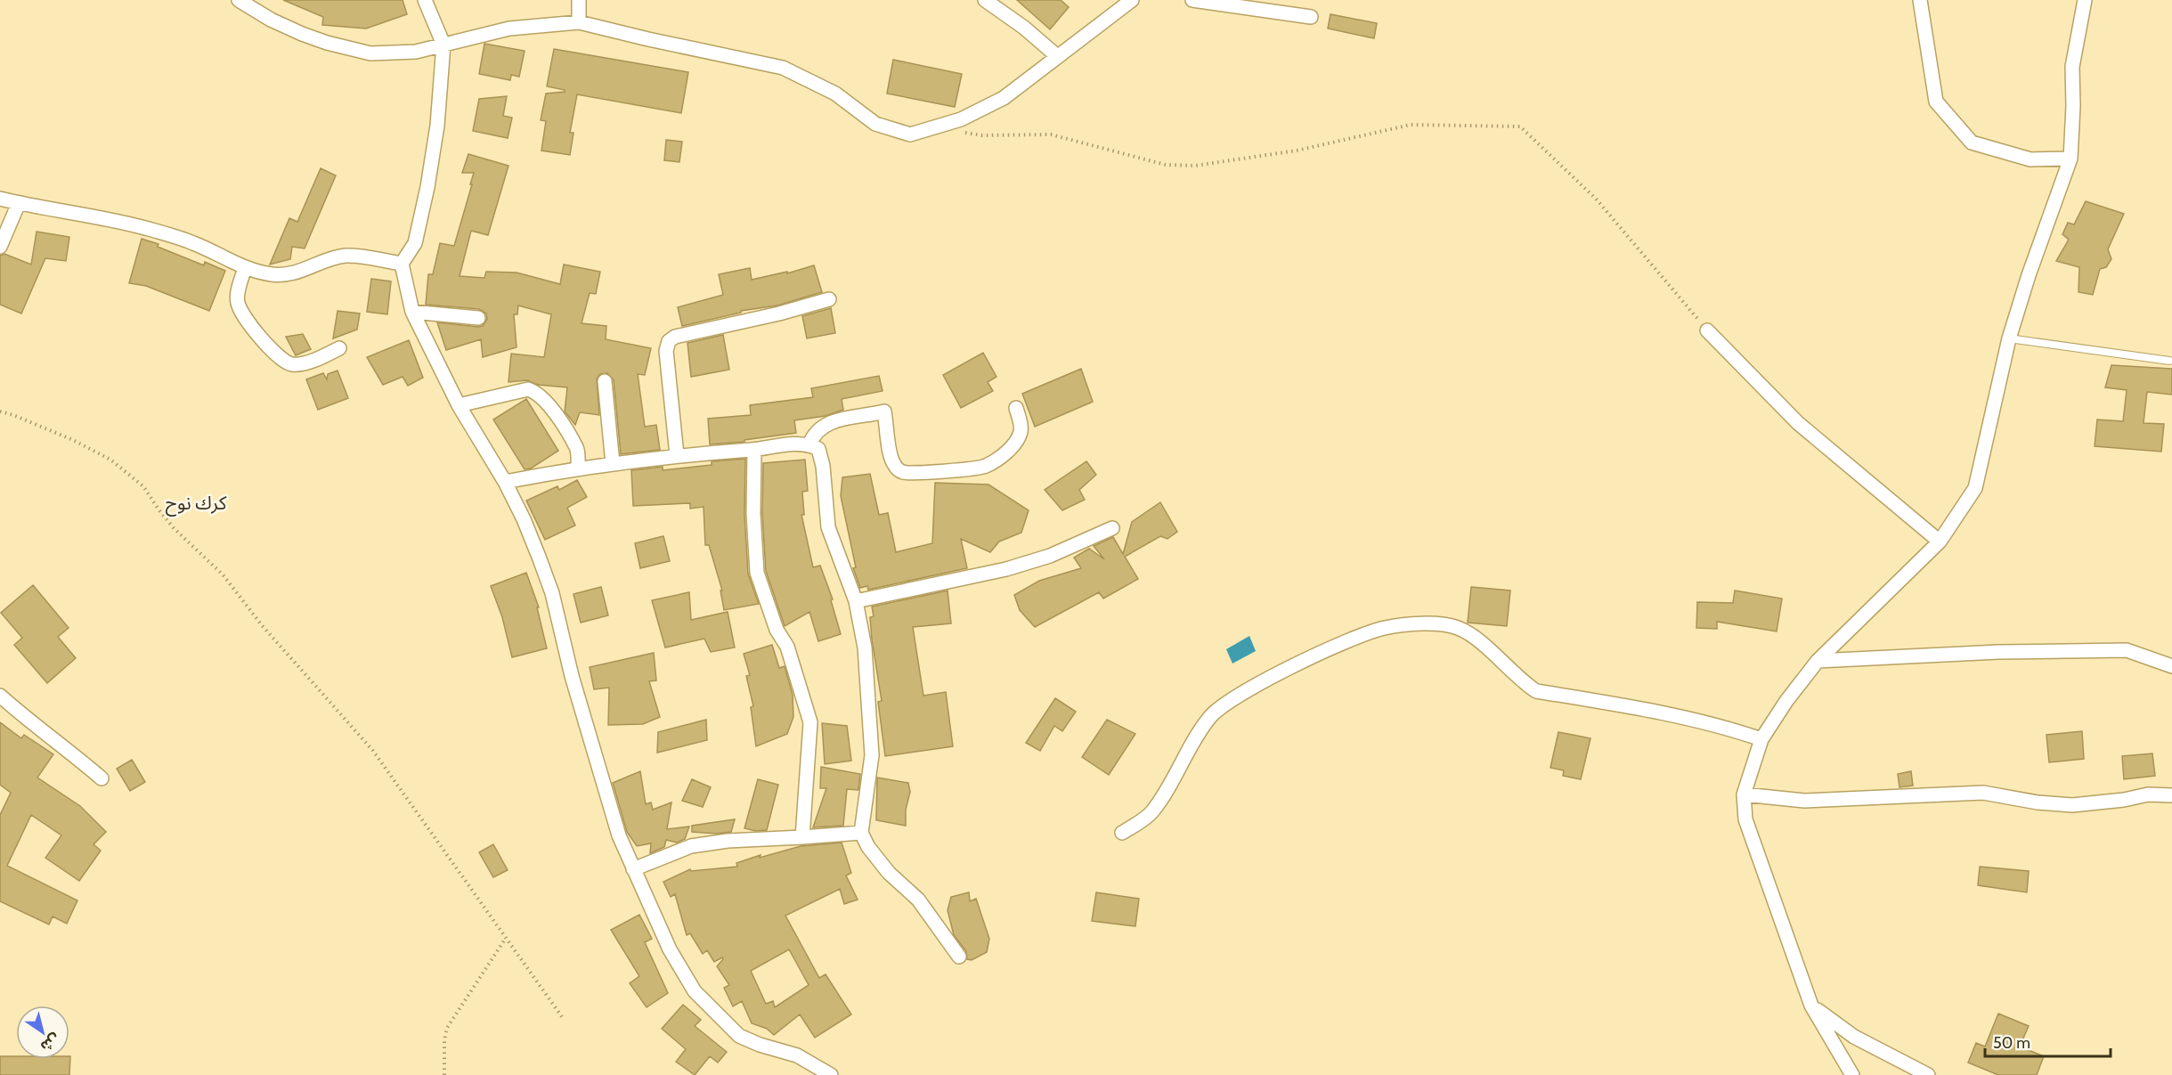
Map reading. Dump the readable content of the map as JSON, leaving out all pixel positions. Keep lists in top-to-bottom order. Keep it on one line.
{"districts":["كرك نوح"],"scale_bar":"50 m","north":"bottom right"}
